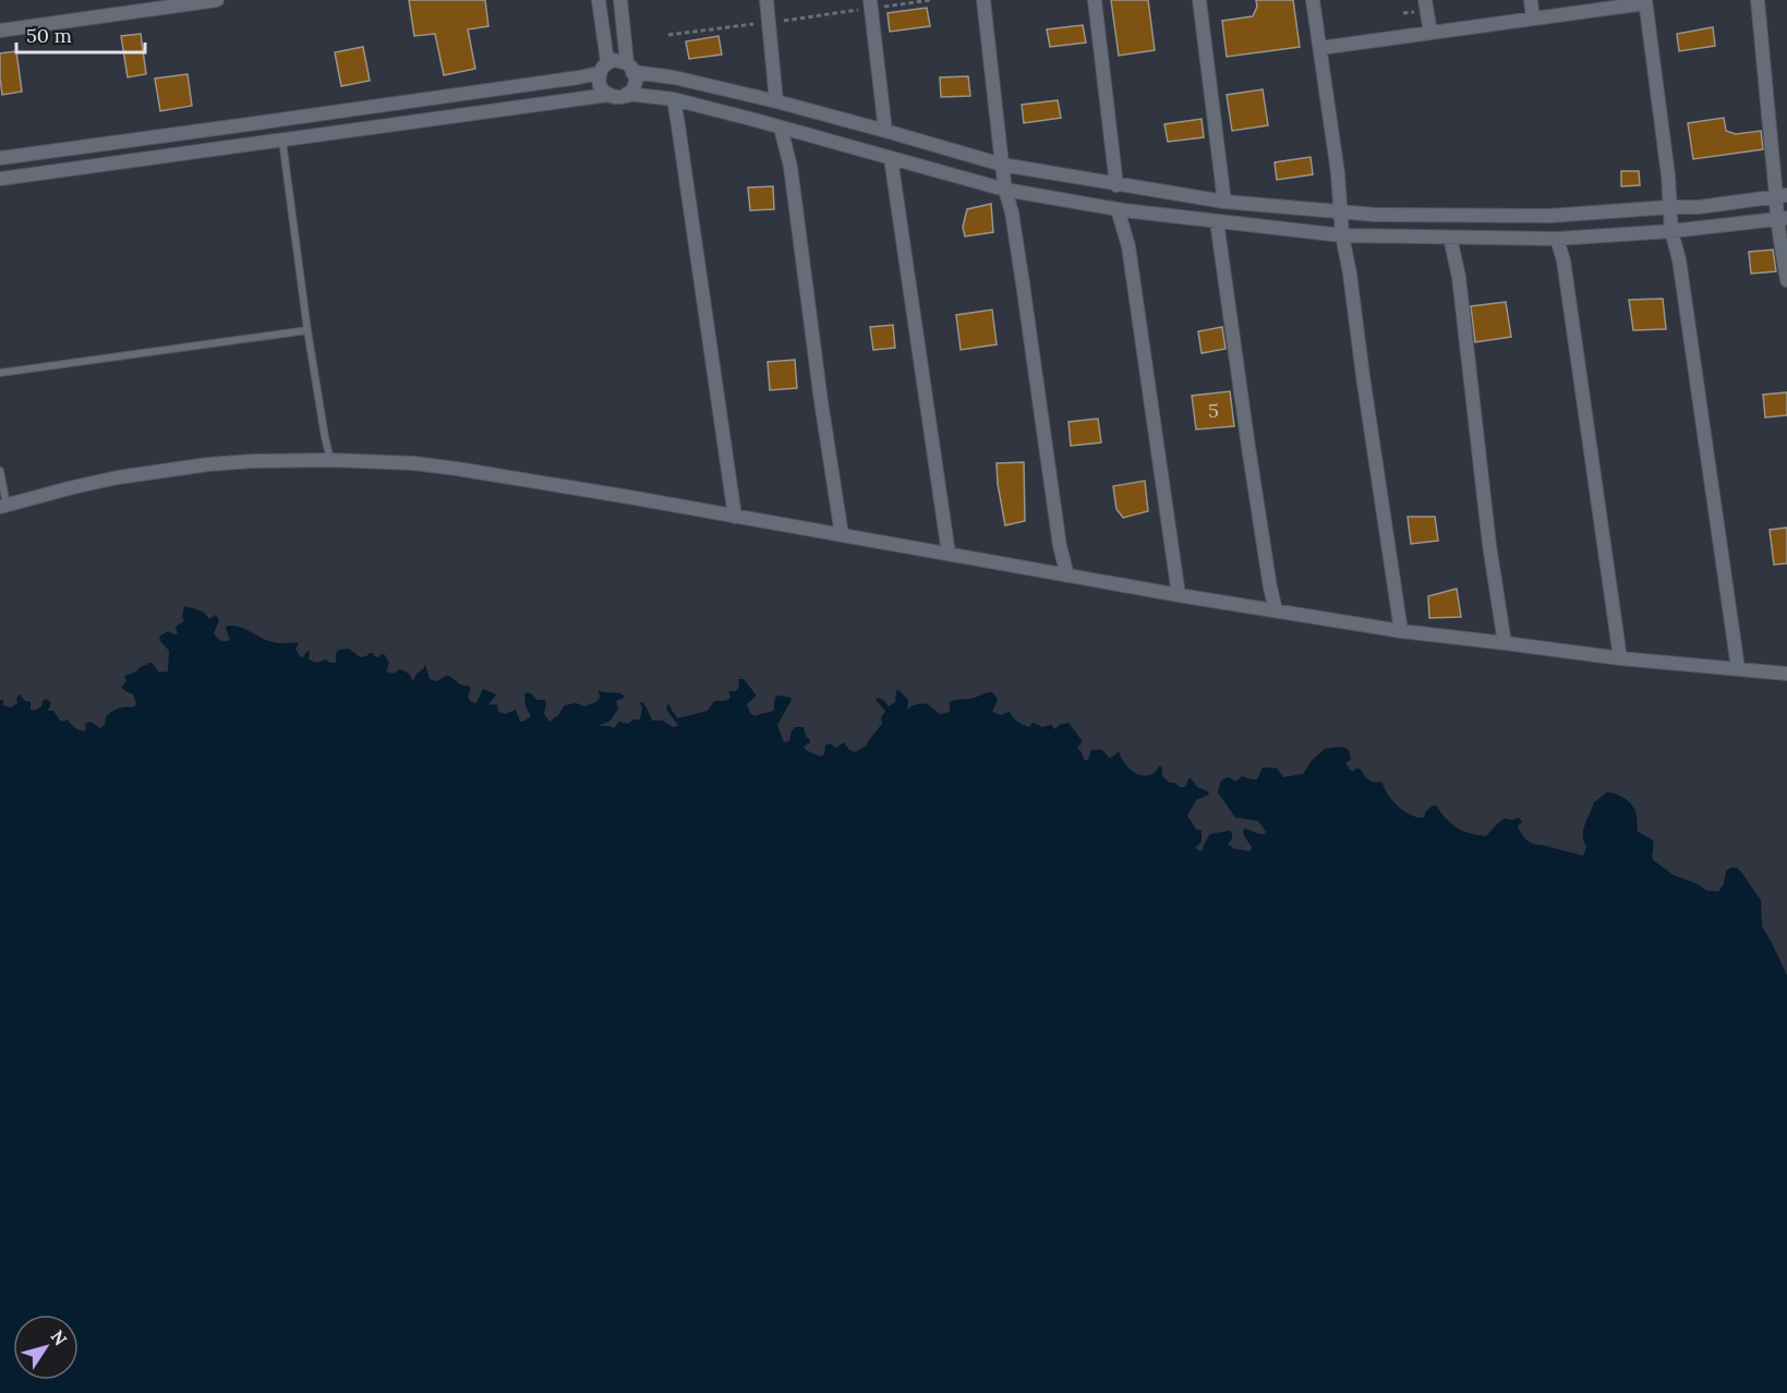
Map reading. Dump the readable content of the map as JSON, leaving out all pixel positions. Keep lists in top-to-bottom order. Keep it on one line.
{"house_numbers":["5"],"scale_bar":"50 m","north":"top right"}
